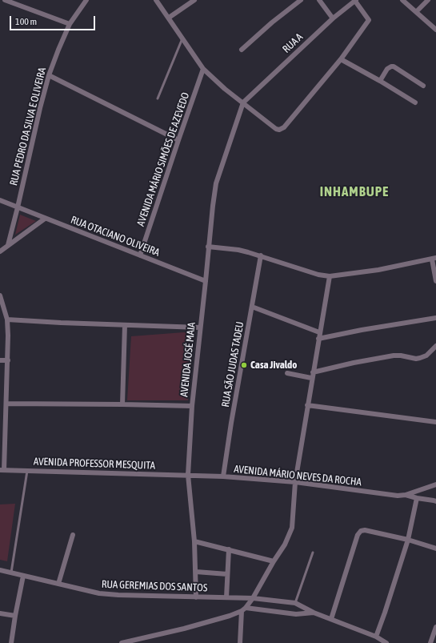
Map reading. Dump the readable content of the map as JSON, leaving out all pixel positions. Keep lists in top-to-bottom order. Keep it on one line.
{"streets":{"street":["RUA A","RUA PEDRO DA SILVA E OLIVEIRA","AVENIDA MÁRIO SIMÕES DE AZEVEDO","RUA OTACIANO OLIVEIRA","AVENIDA JOSÉ MAIA","RUA SÃO JUDAS TADEU","AVENIDA PROFESSOR MESQUITA","AVENIDA MÁRIO NEVES DA ROCHA","RUA GEREMIAS DOS SANTOS"]},"crossings":[["RUA A","AVENIDA JOSÉ MAIA"],["RUA PEDRO DA SILVA E OLIVEIRA","RUA OTACIANO OLIVEIRA"],["AVENIDA MÁRIO SIMÕES DE AZEVEDO","RUA OTACIANO OLIVEIRA"],["RUA OTACIANO OLIVEIRA","AVENIDA JOSÉ MAIA"],["AVENIDA JOSÉ MAIA","AVENIDA PROFESSOR MESQUITA"],["AVENIDA JOSÉ MAIA","AVENIDA MÁRIO NEVES DA ROCHA"],["AVENIDA JOSÉ MAIA","RUA GEREMIAS DOS SANTOS"],["RUA SÃO JUDAS TADEU","AVENIDA MÁRIO NEVES DA ROCHA"],["AVENIDA PROFESSOR MESQUITA","AVENIDA MÁRIO NEVES DA ROCHA"]],"districts":["INHAMBUPE"],"places":["Casa Jivaldo"],"scale_bar":"100 m"}
